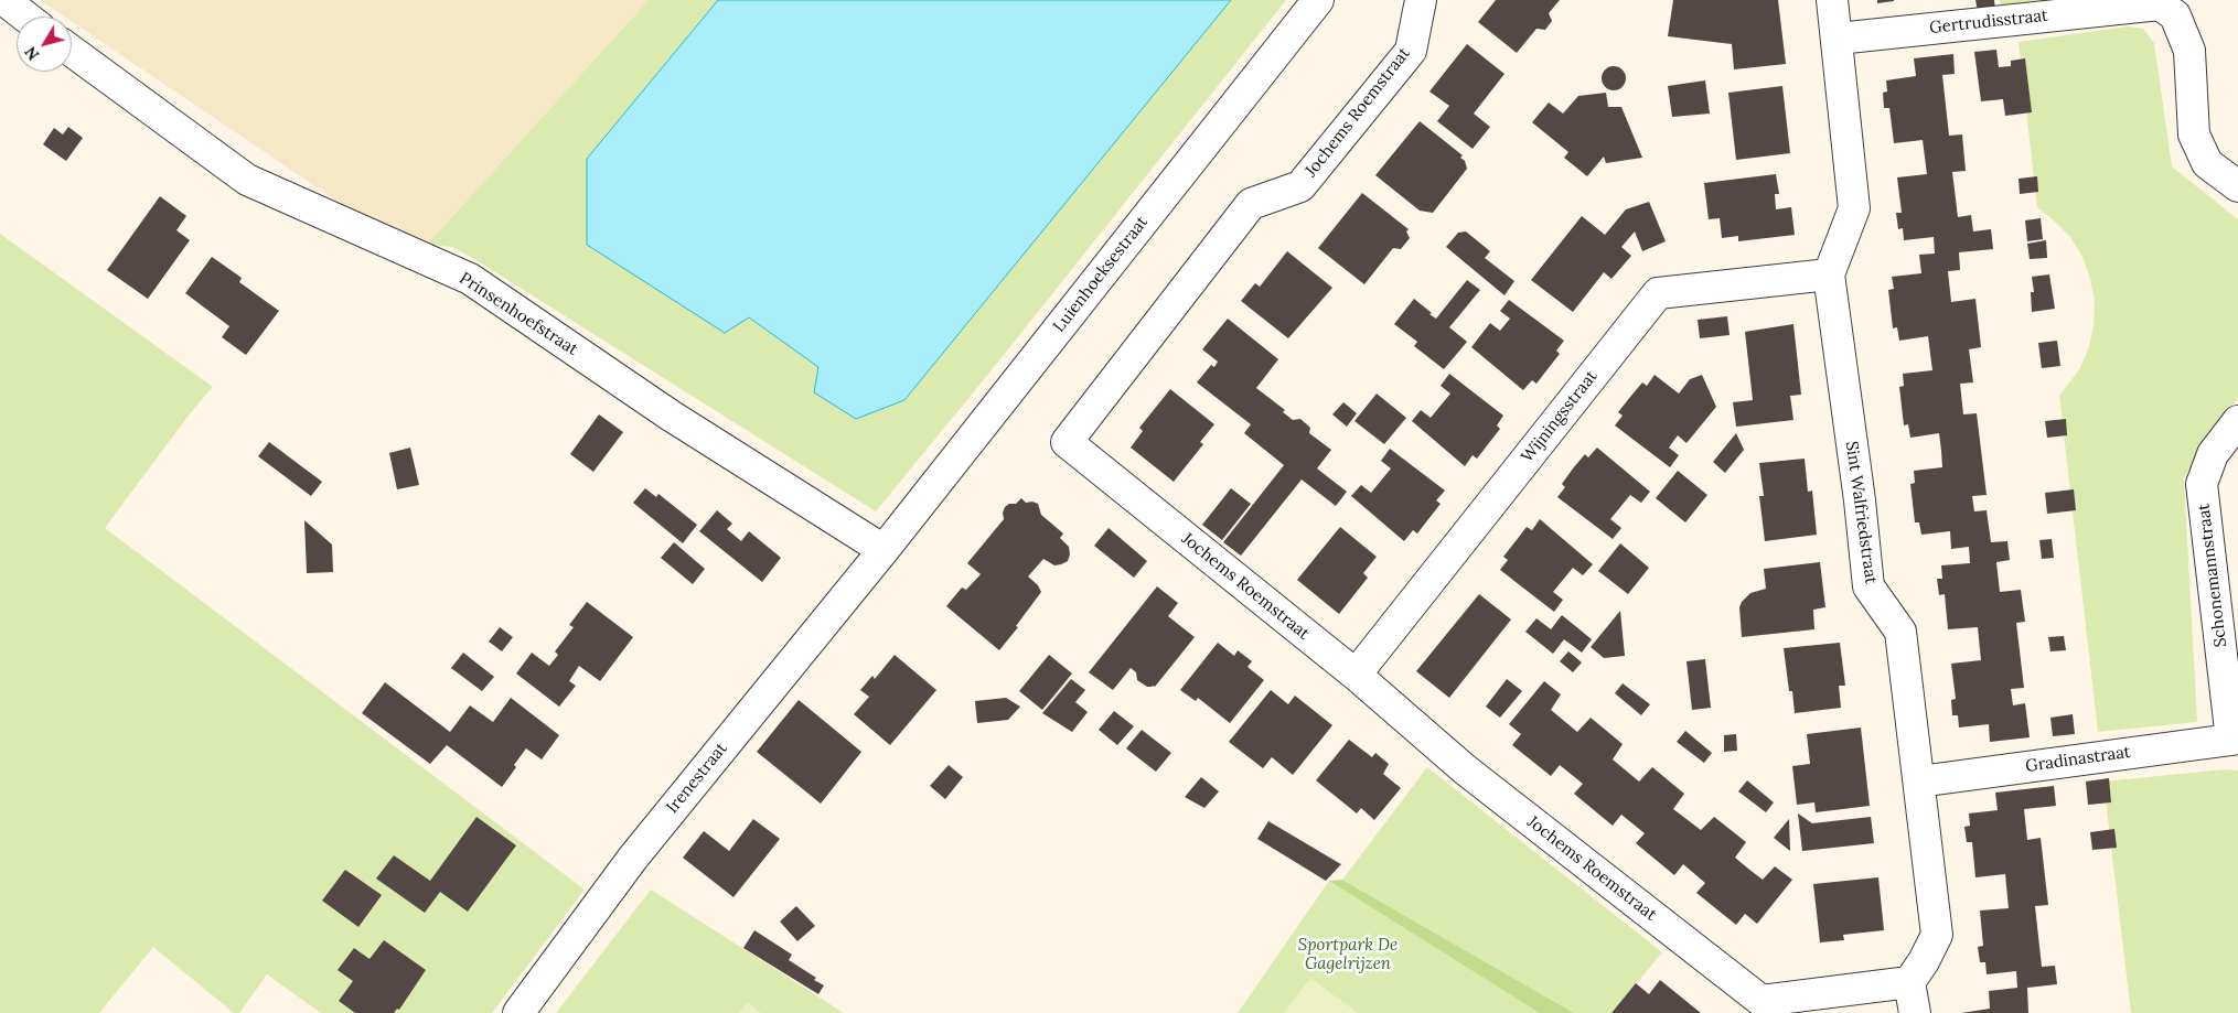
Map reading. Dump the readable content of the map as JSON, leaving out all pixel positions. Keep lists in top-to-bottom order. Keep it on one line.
{"streets":{"street":["Gertrudisstraat","Jochems Roemstraat","Luienhoeksestraat","Prinsenhoefstraat","Wijningsstraat","Sint Walfriedstraat","Schonemannstraat","Gradinastraat","Irenestraat"]},"crossings":[["Gertrudisstraat","Sint Walfriedstraat"],["Jochems Roemstraat","Wijningsstraat"],["Jochems Roemstraat","Sint Walfriedstraat"],["Luienhoeksestraat","Prinsenhoefstraat"],["Luienhoeksestraat","Irenestraat"],["Prinsenhoefstraat","Irenestraat"],["Wijningsstraat","Sint Walfriedstraat"],["Sint Walfriedstraat","Gradinastraat"],["Schonemannstraat","Gradinastraat"]],"parks":["Sportpark De Gagelrijzen"],"north":"bottom left"}
